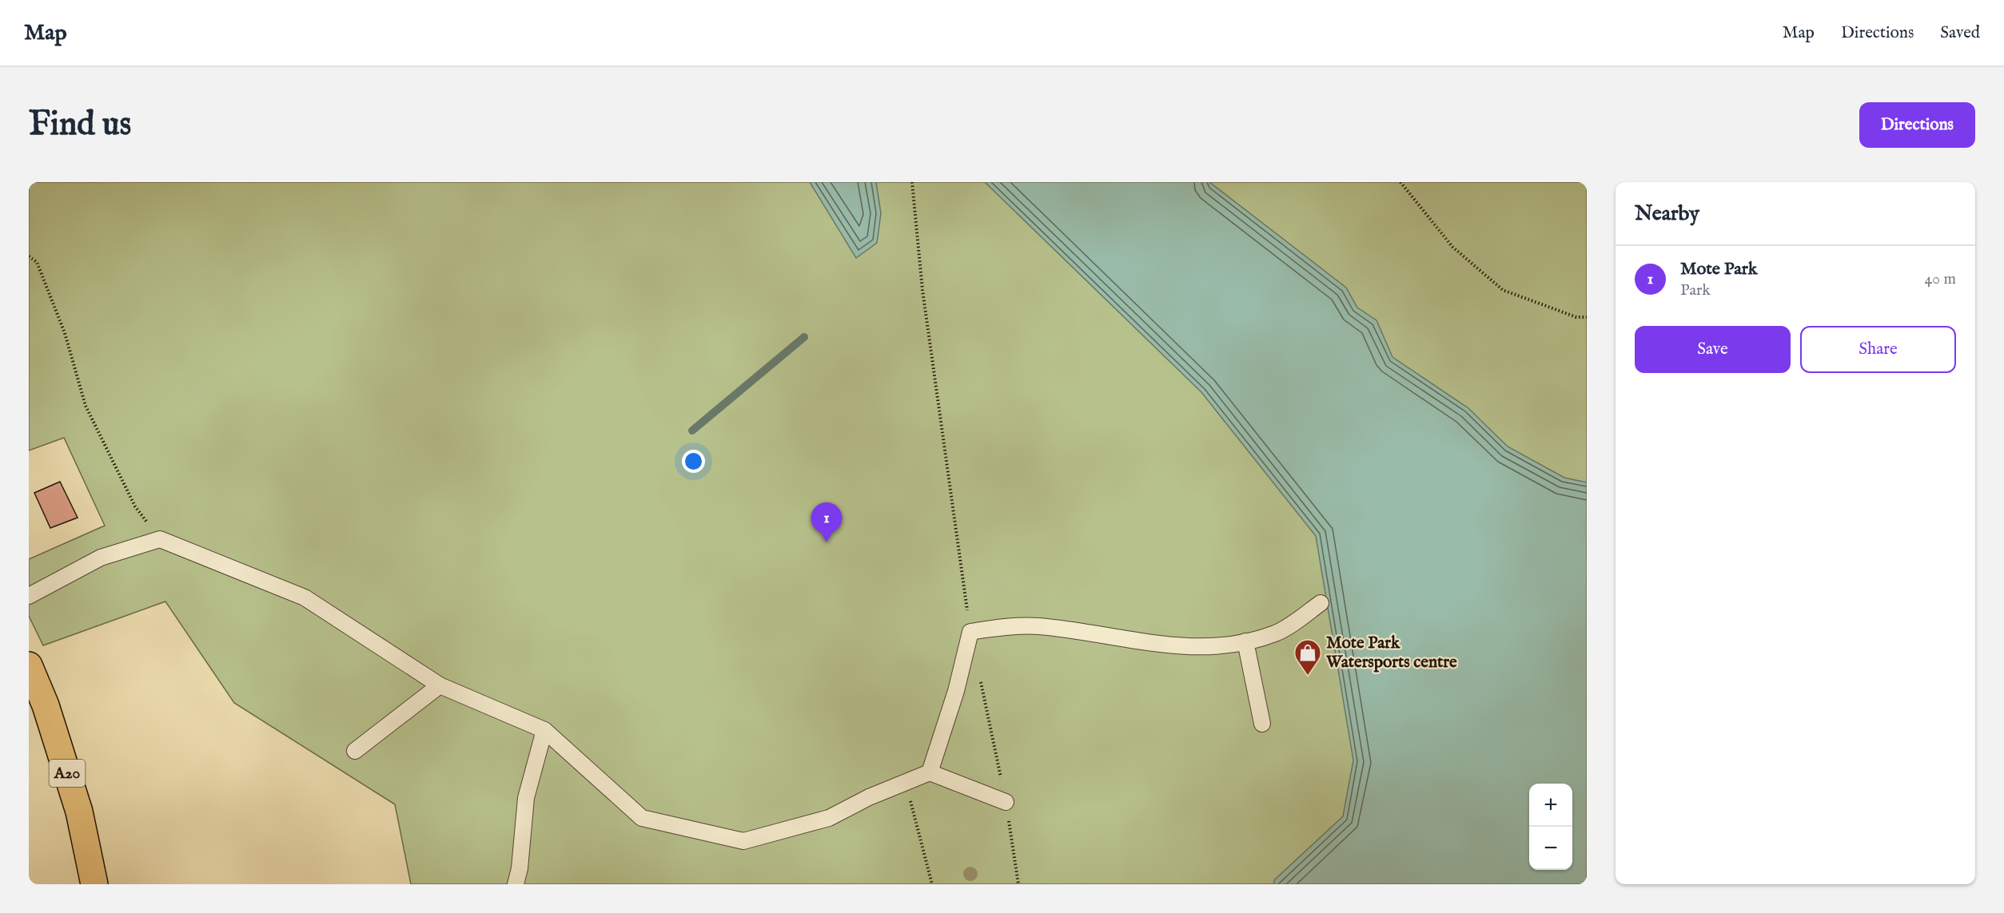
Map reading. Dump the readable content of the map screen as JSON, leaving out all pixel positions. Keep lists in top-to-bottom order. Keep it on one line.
{"streets":{"main road":["A20"]},"places":{"shop":["Mote Park Watersports centre"]},"page":{"header":"Map","nav":["Map","Directions","Saved"],"buttons":["Directions",["Save","Share"]],"title":"Find us","heading":"Nearby","list":[{"mark":"1","name":"Mote Park","note":"Park","value":"40 m"}],"pins":"1","map_buttons":["+","−"]}}
